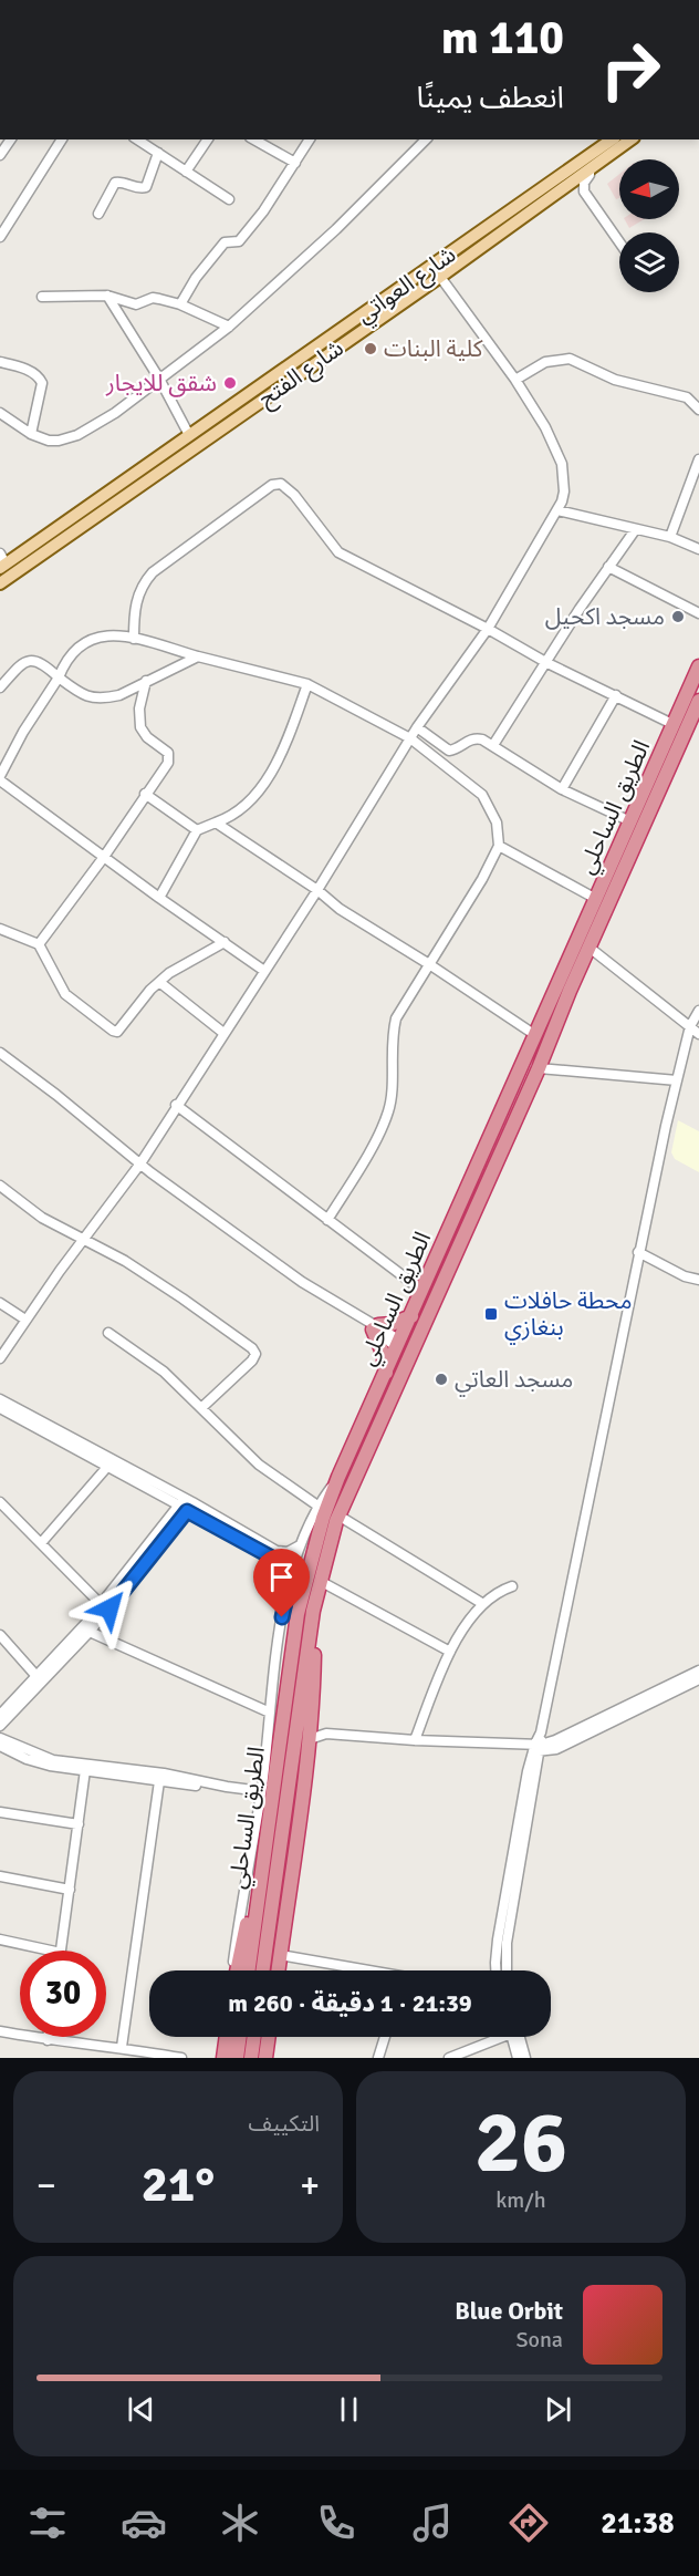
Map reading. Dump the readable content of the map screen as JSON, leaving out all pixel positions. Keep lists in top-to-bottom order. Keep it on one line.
{"streets":{"highway":["الطريق الساحلي"],"main road":["شارع العواتي","شارع الفتح"]},"crossings":[["شارع العواتي","شارع الفتح"]],"places":{"other":["كلية البنات","شقق للايجار","مسجد اكحيل","مسجد العاتي"],"transit":["محطة حافلات بنغازي"]},"north":"left","page":{"turn":["110 m","انعطف يمينًا"],"limit":"30","trip":"21:39 · 1 دقيقة · 260 m","tile":[["26","km/h"],"التكييف"],"heat":["−","21°","+"],"song":["Blue Orbit","Sona"],"tabs":"21:38"}}
